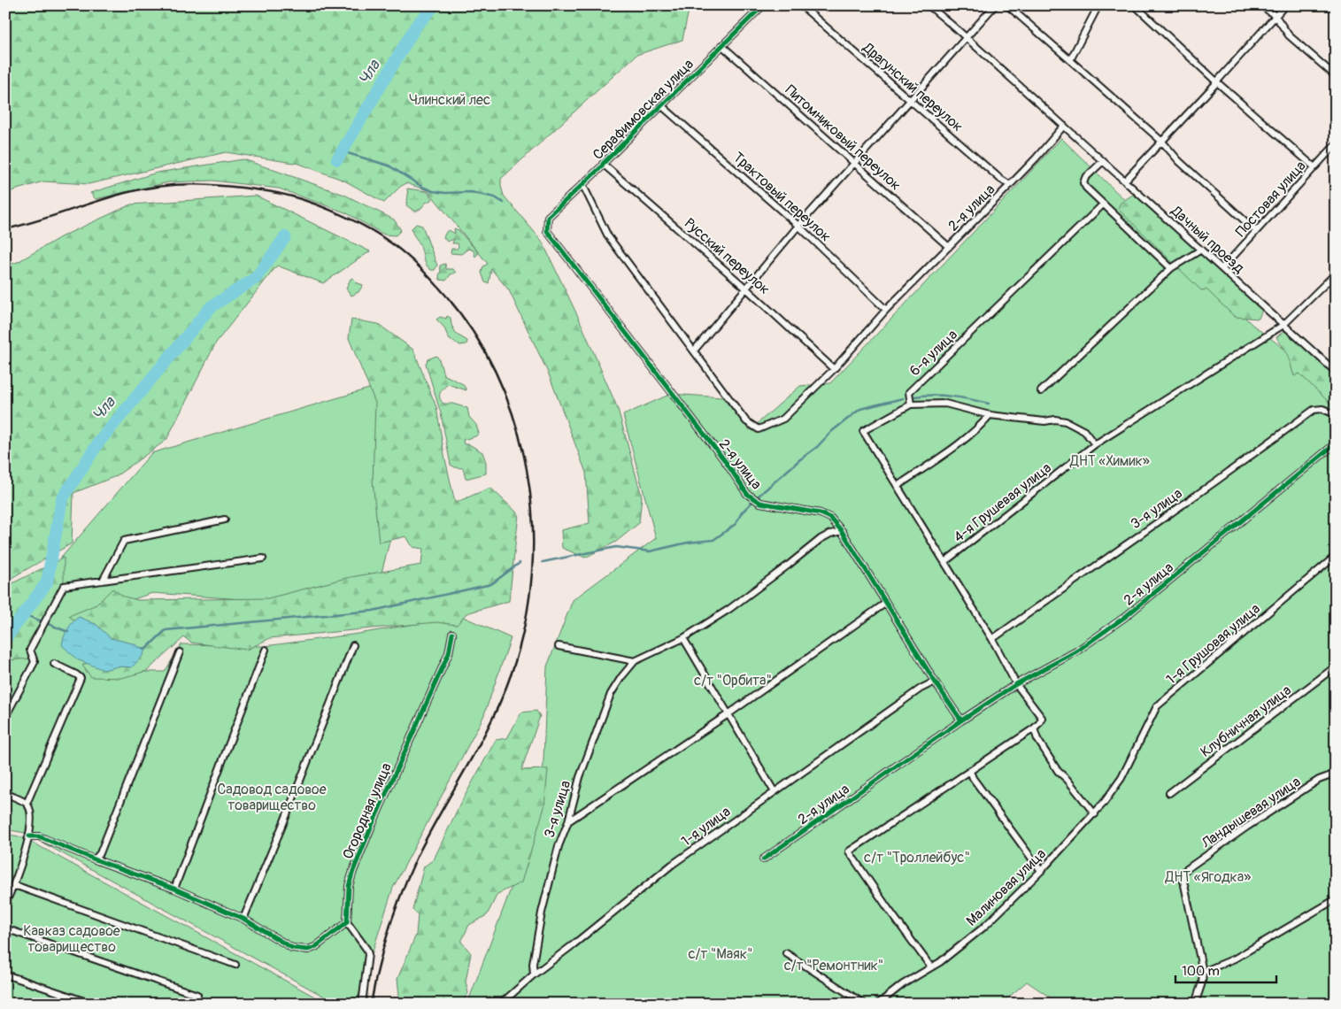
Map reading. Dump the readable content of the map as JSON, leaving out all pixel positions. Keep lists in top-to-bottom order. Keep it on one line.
{"streets":{"street":["Драгунский переулок","Серафимовская улица","Питомниковый переулок","Трактовый переулок","Постовая улица","2-я улица","Дачный проезд","Русский переулок","6-я улица","4-я Грушевая улица","3-я улица","1-я Грушовая улица","Клубничная улица","Огородная улица","Ландышевая улица","1-я улица","Малиновая улица"]},"crossings":[["Драгунский переулок","2-я улица"],["Серафимовская улица","Питомниковый переулок"],["Серафимовская улица","Трактовый переулок"],["Серафимовская улица","2-я улица"],["Серафимовская улица","Русский переулок"],["Питомниковый переулок","2-я улица"],["Трактовый переулок","2-я улица"],["Постовая улица","Дачный проезд"],["2-я улица","Дачный проезд"],["2-я улица","Русский переулок"],["2-я улица","3-я улица"],["2-я улица","1-я улица"],["Дачный проезд","4-я Грушевая улица"],["6-я улица","4-я Грушевая улица"],["3-я улица","1-я улица"],["1-я Грушовая улица","Малиновая улица"]],"water":["Чла"],"parks":["Члинский лес","ДНТ «Химик»","с/т \"Орбита\"","Садовод садовое товарищество","с/т \"Троллейбус\"","ДНТ «Ягодка»","Кавказ садовое товарищество","с/т \"Маяк\"","с/т \"Ремонтник\""],"scale_bar":"100 m"}
